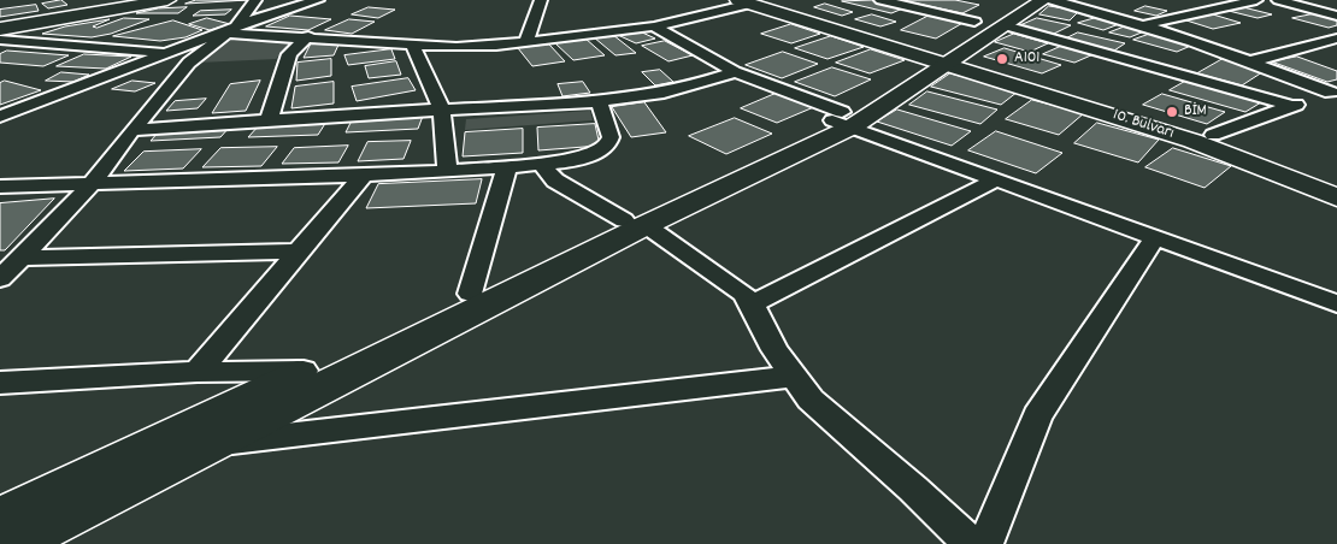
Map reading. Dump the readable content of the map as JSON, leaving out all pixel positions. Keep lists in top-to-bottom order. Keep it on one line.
{"streets":{"main road":["10. Bulvarı"]},"places":["A101","BİM"]}
